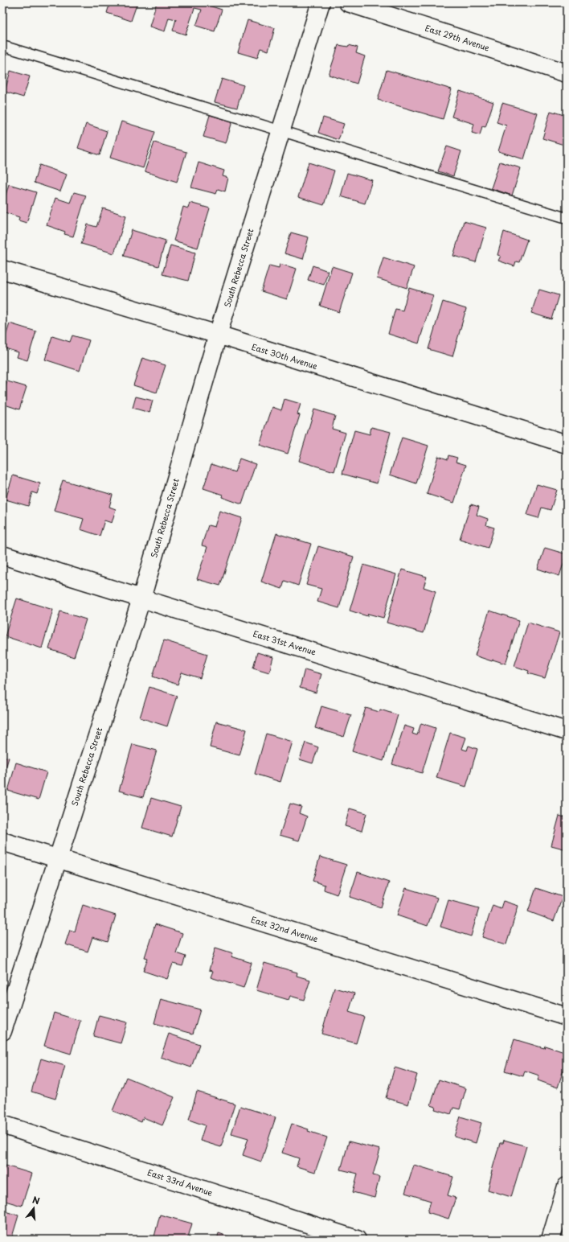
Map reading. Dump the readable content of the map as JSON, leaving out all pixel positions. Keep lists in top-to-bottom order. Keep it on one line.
{"streets":{"street":["East 29th Avenue","South Rebecca Street","East 30th Avenue","East 31st Avenue","East 32nd Avenue","East 33rd Avenue"]},"crossings":[["South Rebecca Street","East 30th Avenue"],["South Rebecca Street","East 31st Avenue"],["South Rebecca Street","East 32nd Avenue"]],"north":"top"}
